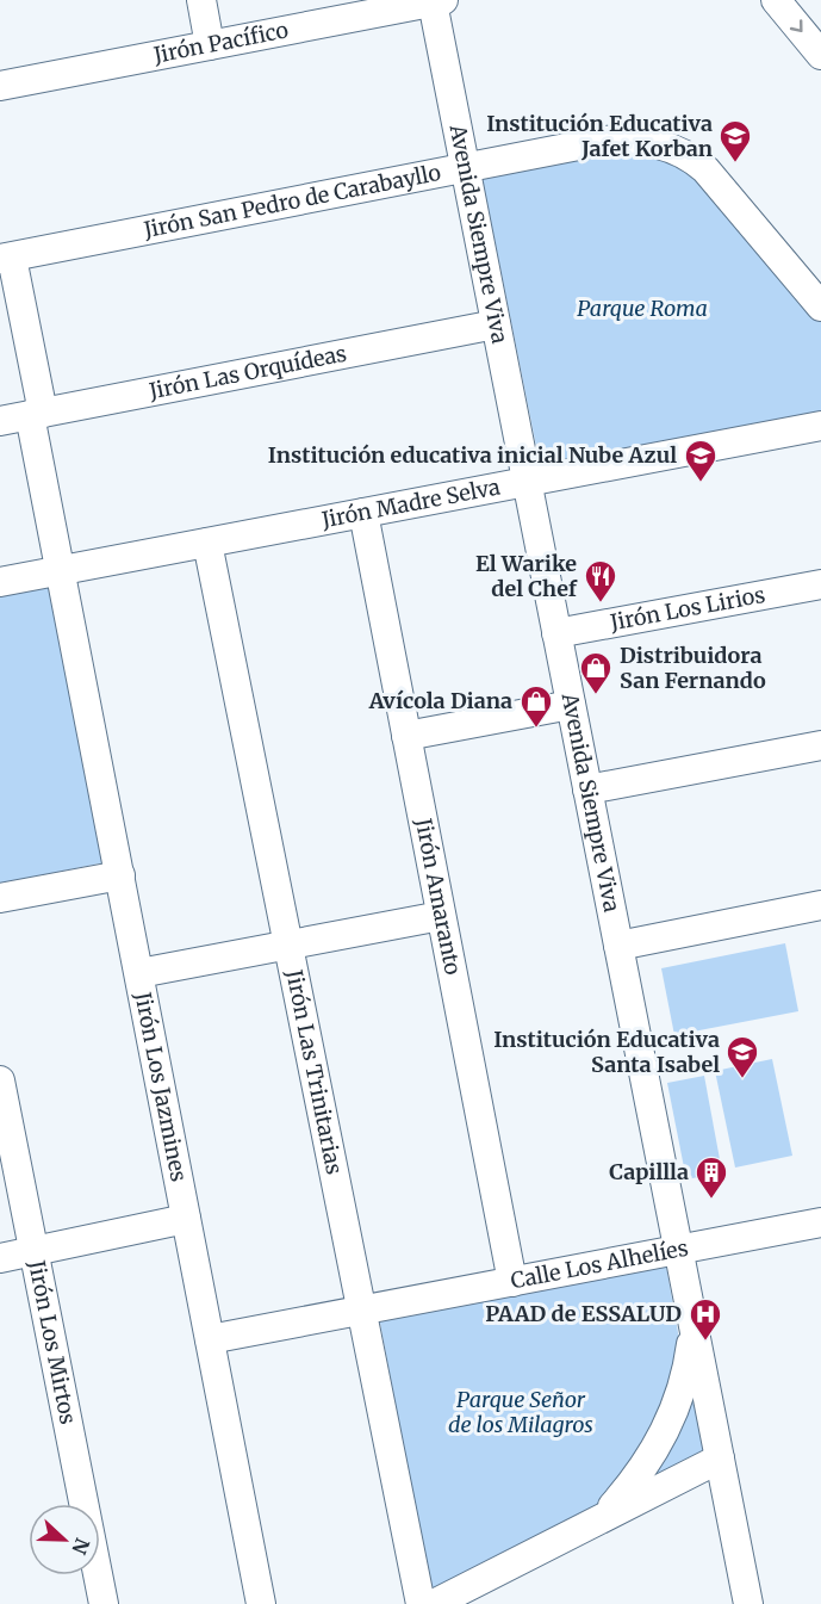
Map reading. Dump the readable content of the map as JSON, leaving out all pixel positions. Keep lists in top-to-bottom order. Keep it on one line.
{"streets":{"street":["Jirón Pacífico","Jirón San Pedro de Carabayllo","Avenida Siempre Viva","Jirón Las Orquídeas","Jirón Madre Selva","Jirón Los Lirios","Jirón Amaranto","Jirón Las Trinitarias","Jirón Los Jazmines","Calle Los Alhelíes","Jirón Los Mirtos"]},"crossings":[["Jirón Pacífico","Avenida Siempre Viva"],["Jirón San Pedro de Carabayllo","Avenida Siempre Viva"],["Jirón San Pedro de Carabayllo","Jirón Los Jazmines"],["Avenida Siempre Viva","Jirón Las Orquídeas"],["Avenida Siempre Viva","Jirón Madre Selva"],["Avenida Siempre Viva","Jirón Los Lirios"],["Avenida Siempre Viva","Calle Los Alhelíes"],["Jirón Las Orquídeas","Jirón Los Jazmines"],["Jirón Madre Selva","Jirón Amaranto"],["Jirón Madre Selva","Jirón Las Trinitarias"],["Jirón Madre Selva","Jirón Los Jazmines"],["Jirón Amaranto","Calle Los Alhelíes"],["Jirón Las Trinitarias","Calle Los Alhelíes"],["Jirón Los Jazmines","Calle Los Alhelíes"]],"parks":["Parque Roma","Parque Señor de los Milagros"],"places":{"school or university":["Institución Educativa Jafet Korban","Institución educativa inicial Nube Azul","Institución Educativa Santa Isabel"],"restaurant":["El Warike del Chef"],"shop":["Distribuidora San Fernando","Avícola Diana"],"building":["Capillla"],"hospital":["PAAD de ESSALUD"]},"north":"right"}
